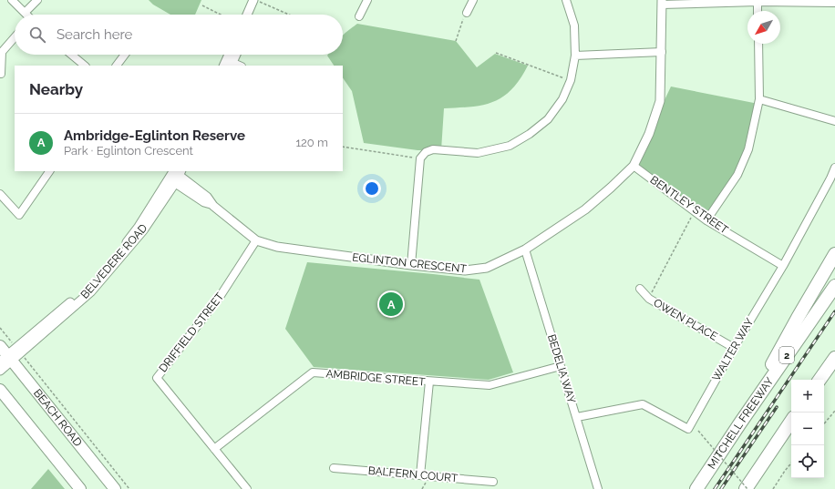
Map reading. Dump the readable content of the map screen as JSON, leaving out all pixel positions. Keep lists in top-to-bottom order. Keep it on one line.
{"streets":{"highway":["2","MITCHELL FREEWAY"],"main road":["BEACH ROAD"],"street":["BENTLEY STREET","BELVEDERE ROAD","EGLINTON CRESCENT","OWEN PLACE","DRIFFIELD STREET","WALTER WAY","BEDELIA WAY","AMBRIDGE STREET","BALFERN COURT"]},"crossings":[["BENTLEY STREET","EGLINTON CRESCENT"],["BENTLEY STREET","WALTER WAY"],["BELVEDERE ROAD","EGLINTON CRESCENT"],["BELVEDERE ROAD","BEACH ROAD"],["EGLINTON CRESCENT","DRIFFIELD STREET"],["EGLINTON CRESCENT","BEDELIA WAY"],["OWEN PLACE","WALTER WAY"],["DRIFFIELD STREET","AMBRIDGE STREET"],["WALTER WAY","BEDELIA WAY"],["BEDELIA WAY","AMBRIDGE STREET"]],"north":"bottom left","page":{"search":"Search here","heading":"Nearby","list":[{"mark":"A","name":"Ambridge-Eglinton Reserve","note":"Park · Eglinton Crescent","value":"120 m"}],"pins":"A","map_buttons":["+","−"]}}
